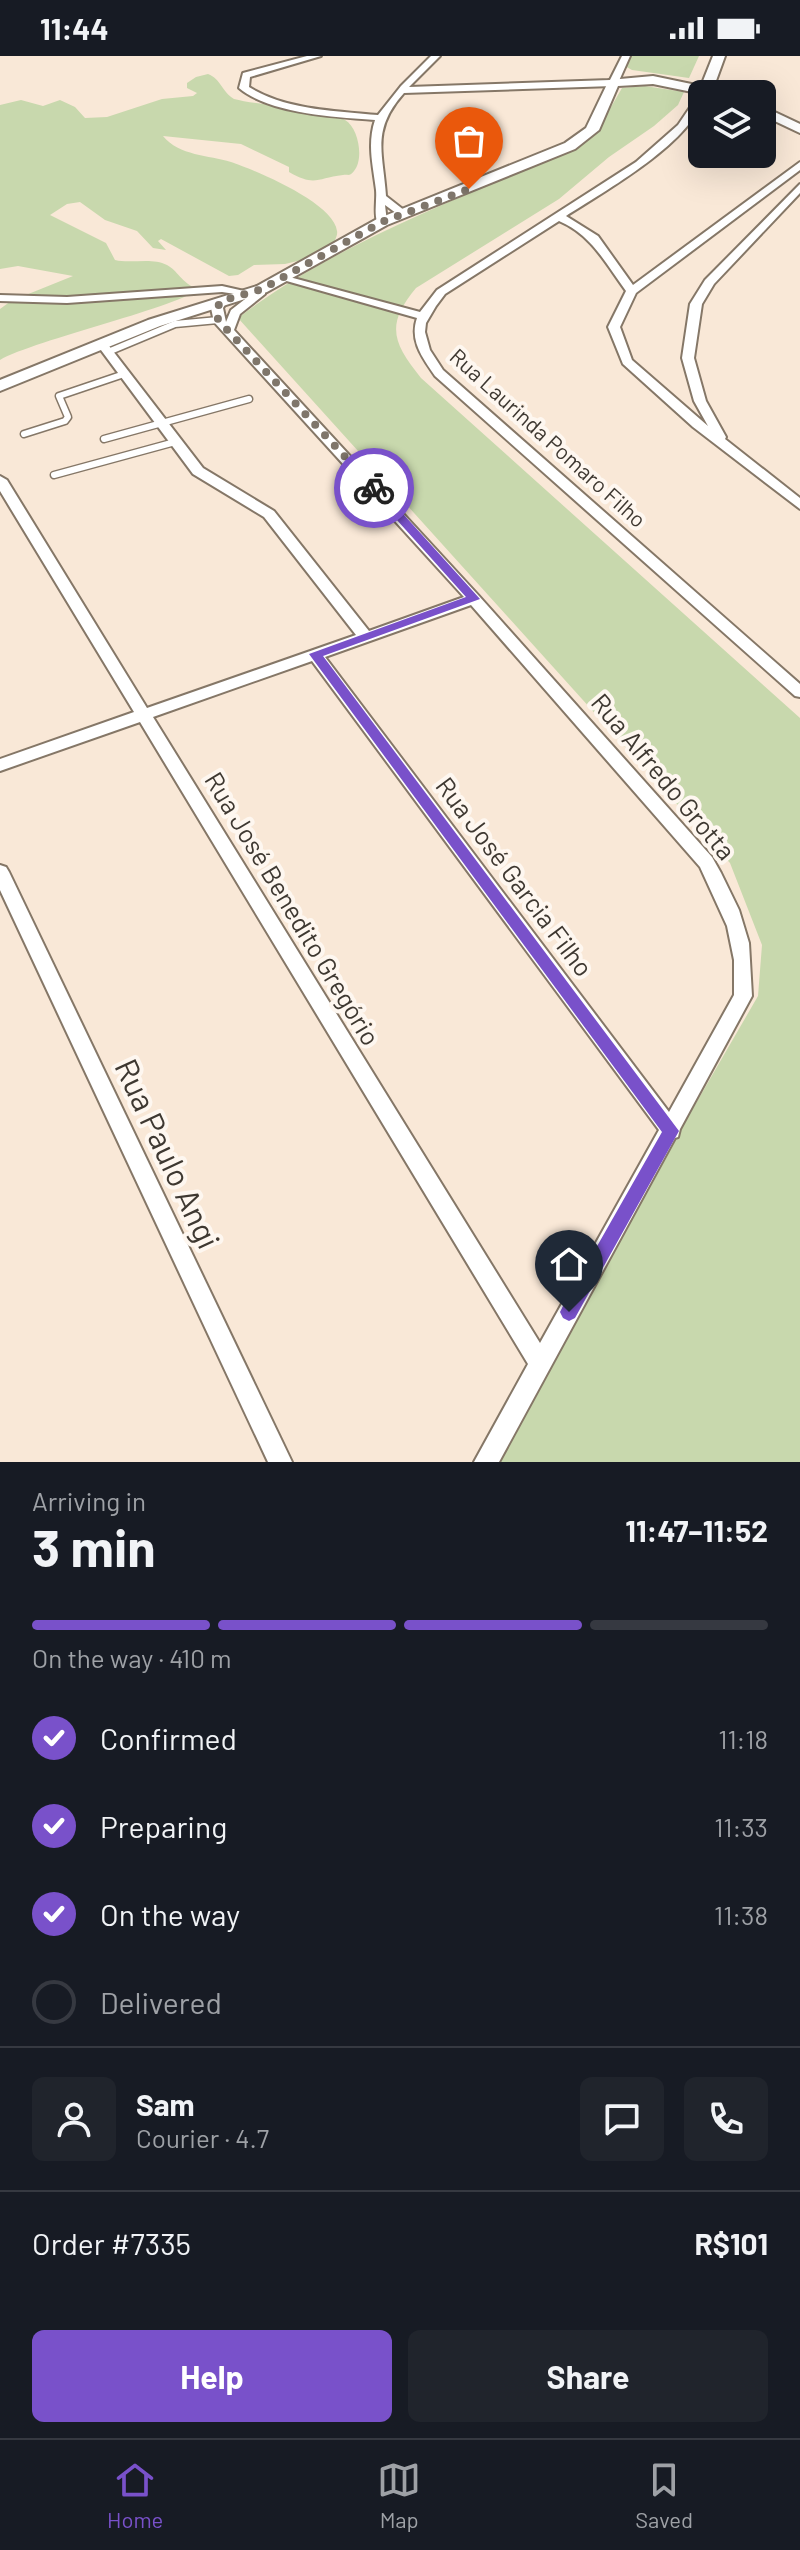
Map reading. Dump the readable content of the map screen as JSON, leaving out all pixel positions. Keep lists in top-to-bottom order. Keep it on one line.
{"streets":{"street":["Rua Laurinda Pomaro Filho","Rua Alfredo Grotta","Rua José Garcia Filho","Rua José Benedito Gregório","Rua Paulo Angi"]},"crossings":[["Rua Alfredo Grotta","Rua José Garcia Filho"],["Rua Alfredo Grotta","Rua José Benedito Gregório"]],"page":{"status":"11:44","heading":["3 min","Arriving in","11:47–11:52"],"panel":["Sam","Courier · 4.7","Order #7335","R$101"],"bar":"On the way · 410 m","list":[["Confirmed","11:18"],["Preparing","11:33"],["On the way","11:38"],"Delivered"],"buttons":["Help","Share"],"tabs":["Home","Map","Saved"]}}
